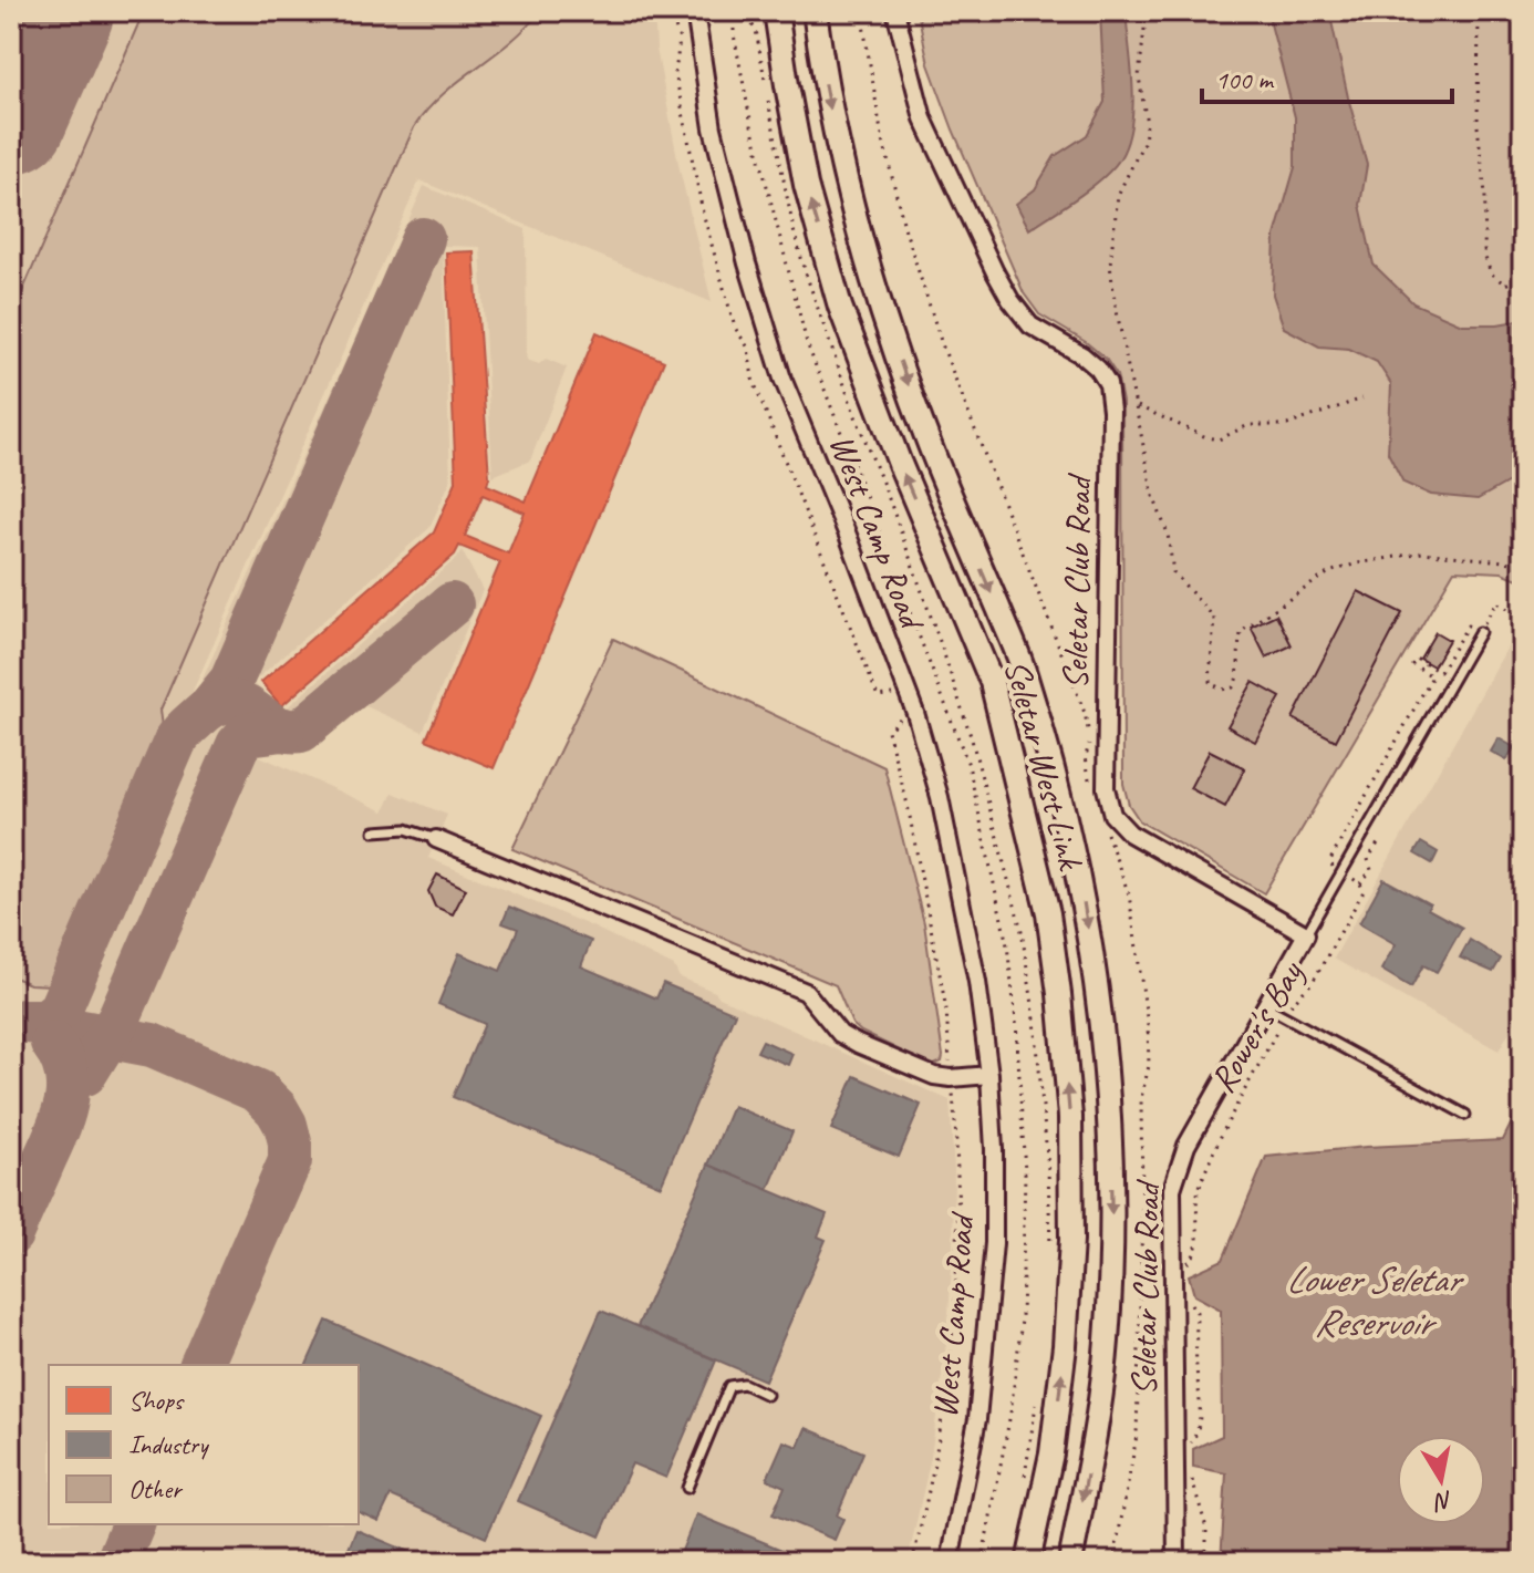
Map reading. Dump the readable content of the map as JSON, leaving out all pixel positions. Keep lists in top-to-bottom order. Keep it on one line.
{"streets":{"main road":["Seletar West Link"],"street":["West Camp Road","Seletar Club Road"],"path":["Rower's Bay"]},"water":["Lower Seletar Reservoir"],"legend":["Shops","Industry","Other"],"scale_bar":"100 m","north":"bottom"}
